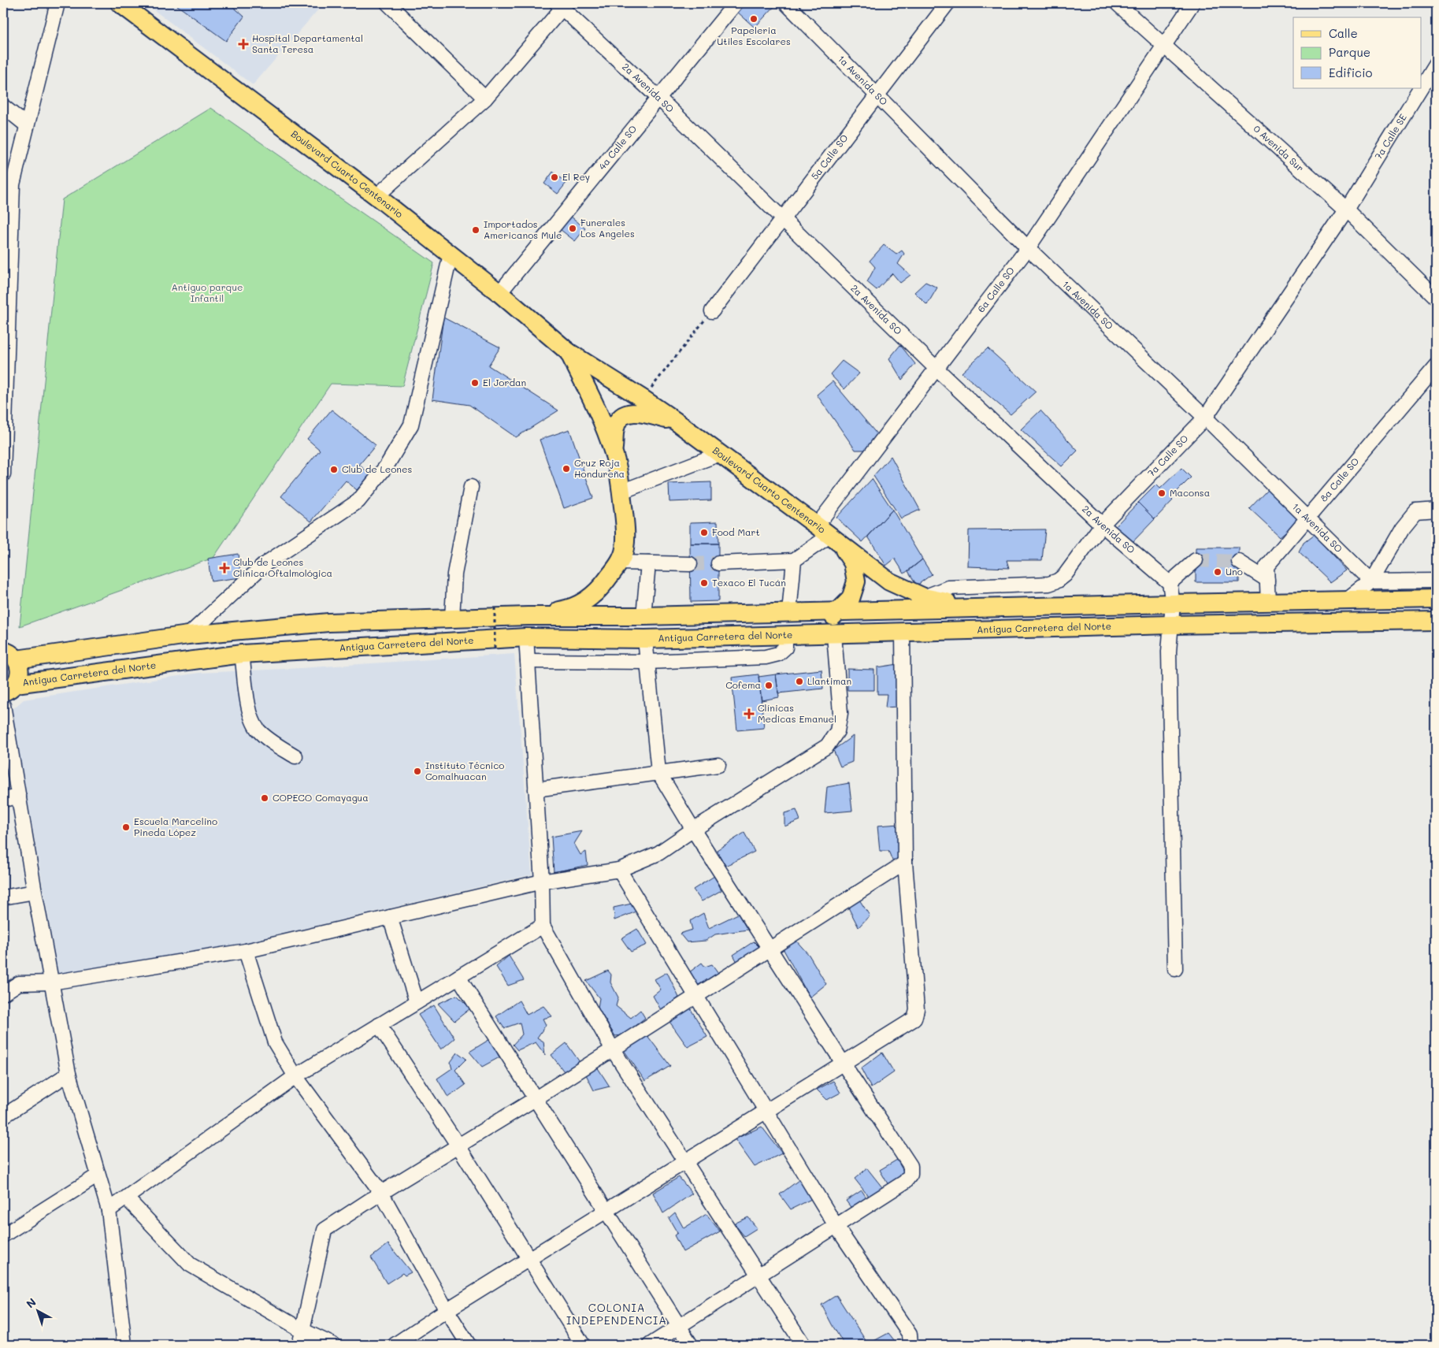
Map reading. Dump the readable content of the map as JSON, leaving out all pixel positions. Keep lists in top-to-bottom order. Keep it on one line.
{"streets":{"main road":["Boulevard Cuarto Centenario","Antigua Carretera del Norte"],"street":["1a Avenida SO","2a Avenida SO","7a Calle SE","4a Calle SO","0 Avenida Sur","5a Calle SO","6a Calle SO","7a Calle SO","8a Calle SO"]},"crossings":[["1a Avenida SO","5a Calle SO"],["1a Avenida SO","6a Calle SO"],["1a Avenida SO","7a Calle SO"],["1a Avenida SO","8a Calle SO"],["2a Avenida SO","4a Calle SO"],["2a Avenida SO","5a Calle SO"],["2a Avenida SO","6a Calle SO"],["2a Avenida SO","7a Calle SO"],["7a Calle SE","0 Avenida Sur"],["7a Calle SE","7a Calle SO"],["4a Calle SO","Boulevard Cuarto Centenario"],["0 Avenida Sur","6a Calle SO"],["0 Avenida Sur","7a Calle SO"],["Boulevard Cuarto Centenario","6a Calle SO"],["Boulevard Cuarto Centenario","7a Calle SO"]],"districts":["COLONIA INDEPENDENCIA"],"parks":["Antiguo parque Infantil"],"places":{"other":["Papeleria Utiles Escolares","El Rey","Funerales Los Angeles","Importados Americanos Mule","El Jordan","Cruz Roja Hondureña","Club de Leones","Maconsa","Food Mart","Uno","Texaco El Tucán","Llantiman","Cofema","Instituto Técnico Comalhuacan","COPECO Comayagua","Escuela Marcelino Pineda López"],"health":["Hospital Departamental Santa Teresa","Club de Leones Clínica Oftalmológica","Clínicas Medicas Emanuel"]},"legend":["Calle","Parque","Edificio"],"north":"top left"}
